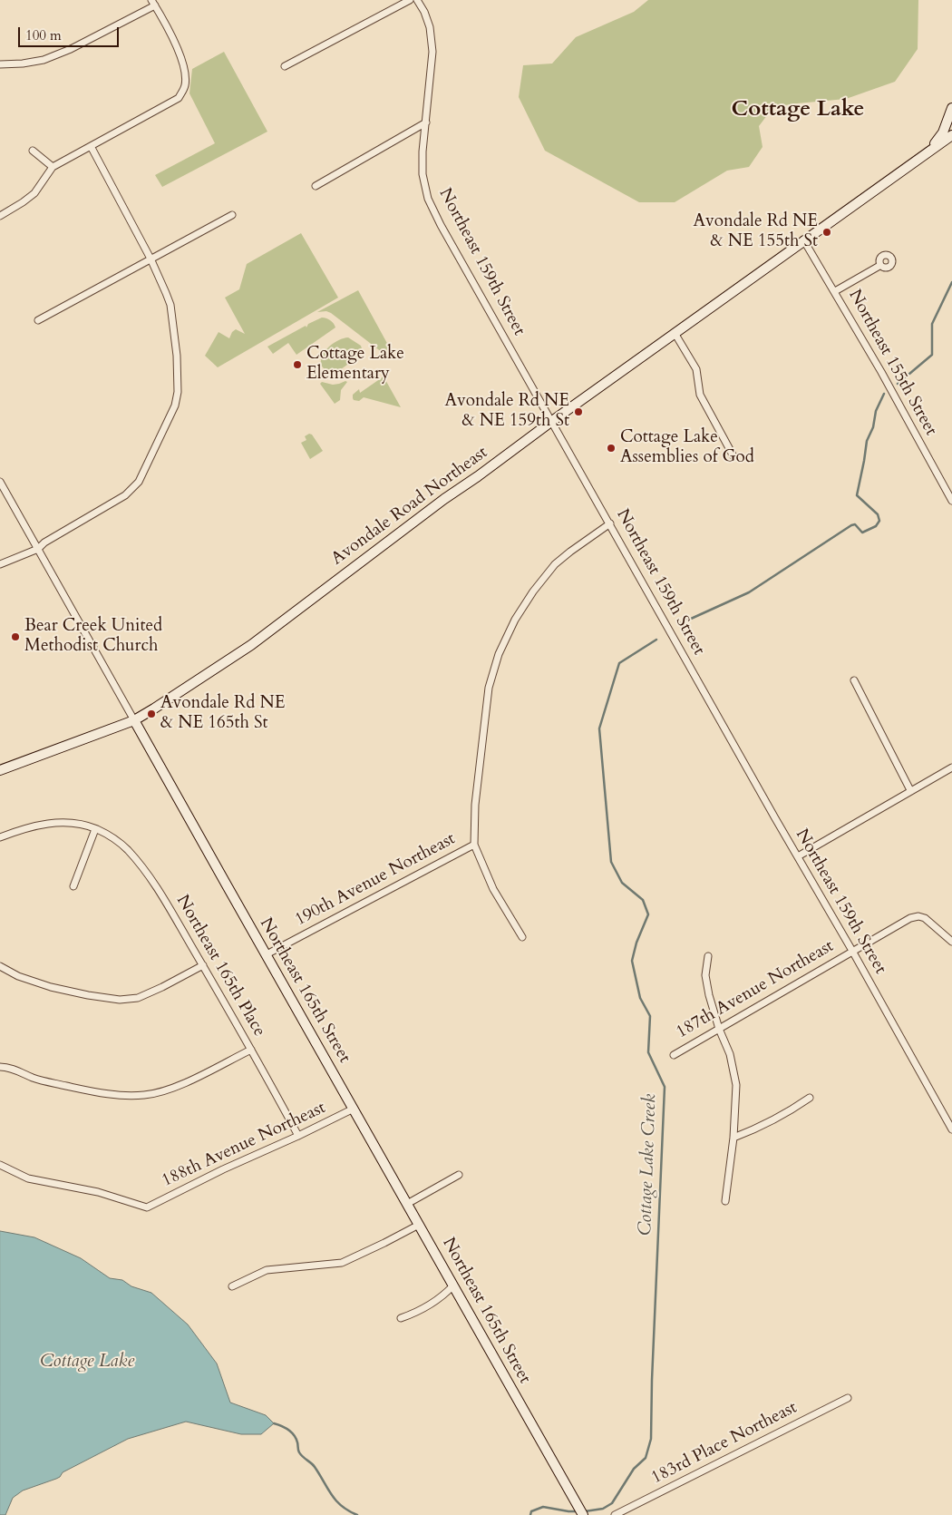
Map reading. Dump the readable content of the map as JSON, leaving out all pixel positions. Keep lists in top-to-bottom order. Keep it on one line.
{"streets":{"main road":["Avondale Road Northeast","Northeast 165th Street"],"street":["Northeast 159th Street","Northeast 155th Street","190th Avenue Northeast","Northeast 165th Place","187th Avenue Northeast","188th Avenue Northeast","183rd Place Northeast"]},"crossings":[["Northeast 159th Street","Avondale Road Northeast"],["Northeast 159th Street","187th Avenue Northeast"],["Northeast 155th Street","Avondale Road Northeast"],["Avondale Road Northeast","Northeast 165th Street"],["190th Avenue Northeast","Northeast 165th Street"],["Northeast 165th Place","188th Avenue Northeast"],["Northeast 165th Street","188th Avenue Northeast"]],"districts":["Cottage Lake"],"water":["Cottage Lake Creek","Cottage Lake"],"places":["Avondale Rd NE & NE 155th St","Cottage Lake Elementary","Avondale Rd NE & NE 159th St","Cottage Lake Assemblies of God","Bear Creek United Methodist Church","Avondale Rd NE & NE 165th St"],"scale_bar":"100 m"}
